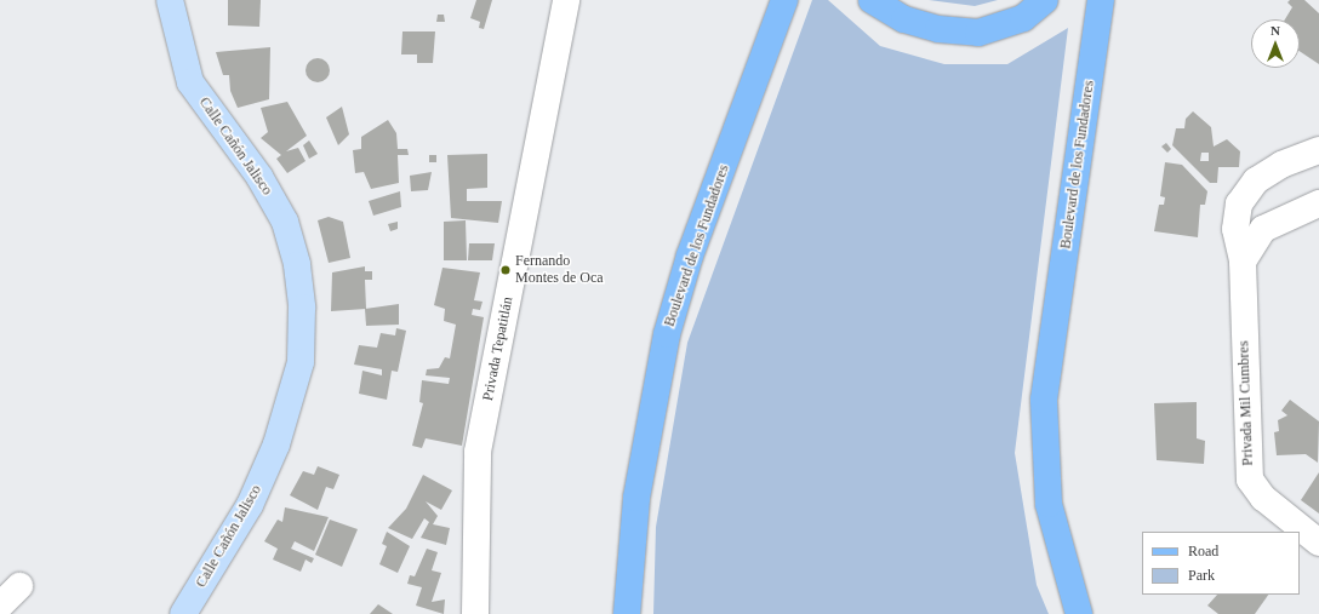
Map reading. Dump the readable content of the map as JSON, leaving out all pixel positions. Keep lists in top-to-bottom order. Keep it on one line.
{"streets":{"main road":["Boulevard de los Fundadores"],"street":["Calle Cañón Jalisco","Privada Tepatitlán","Privada Mil Cumbres"]},"places":["Fernando Montes de Oca"],"legend":["Road","Park"],"north":"top"}
